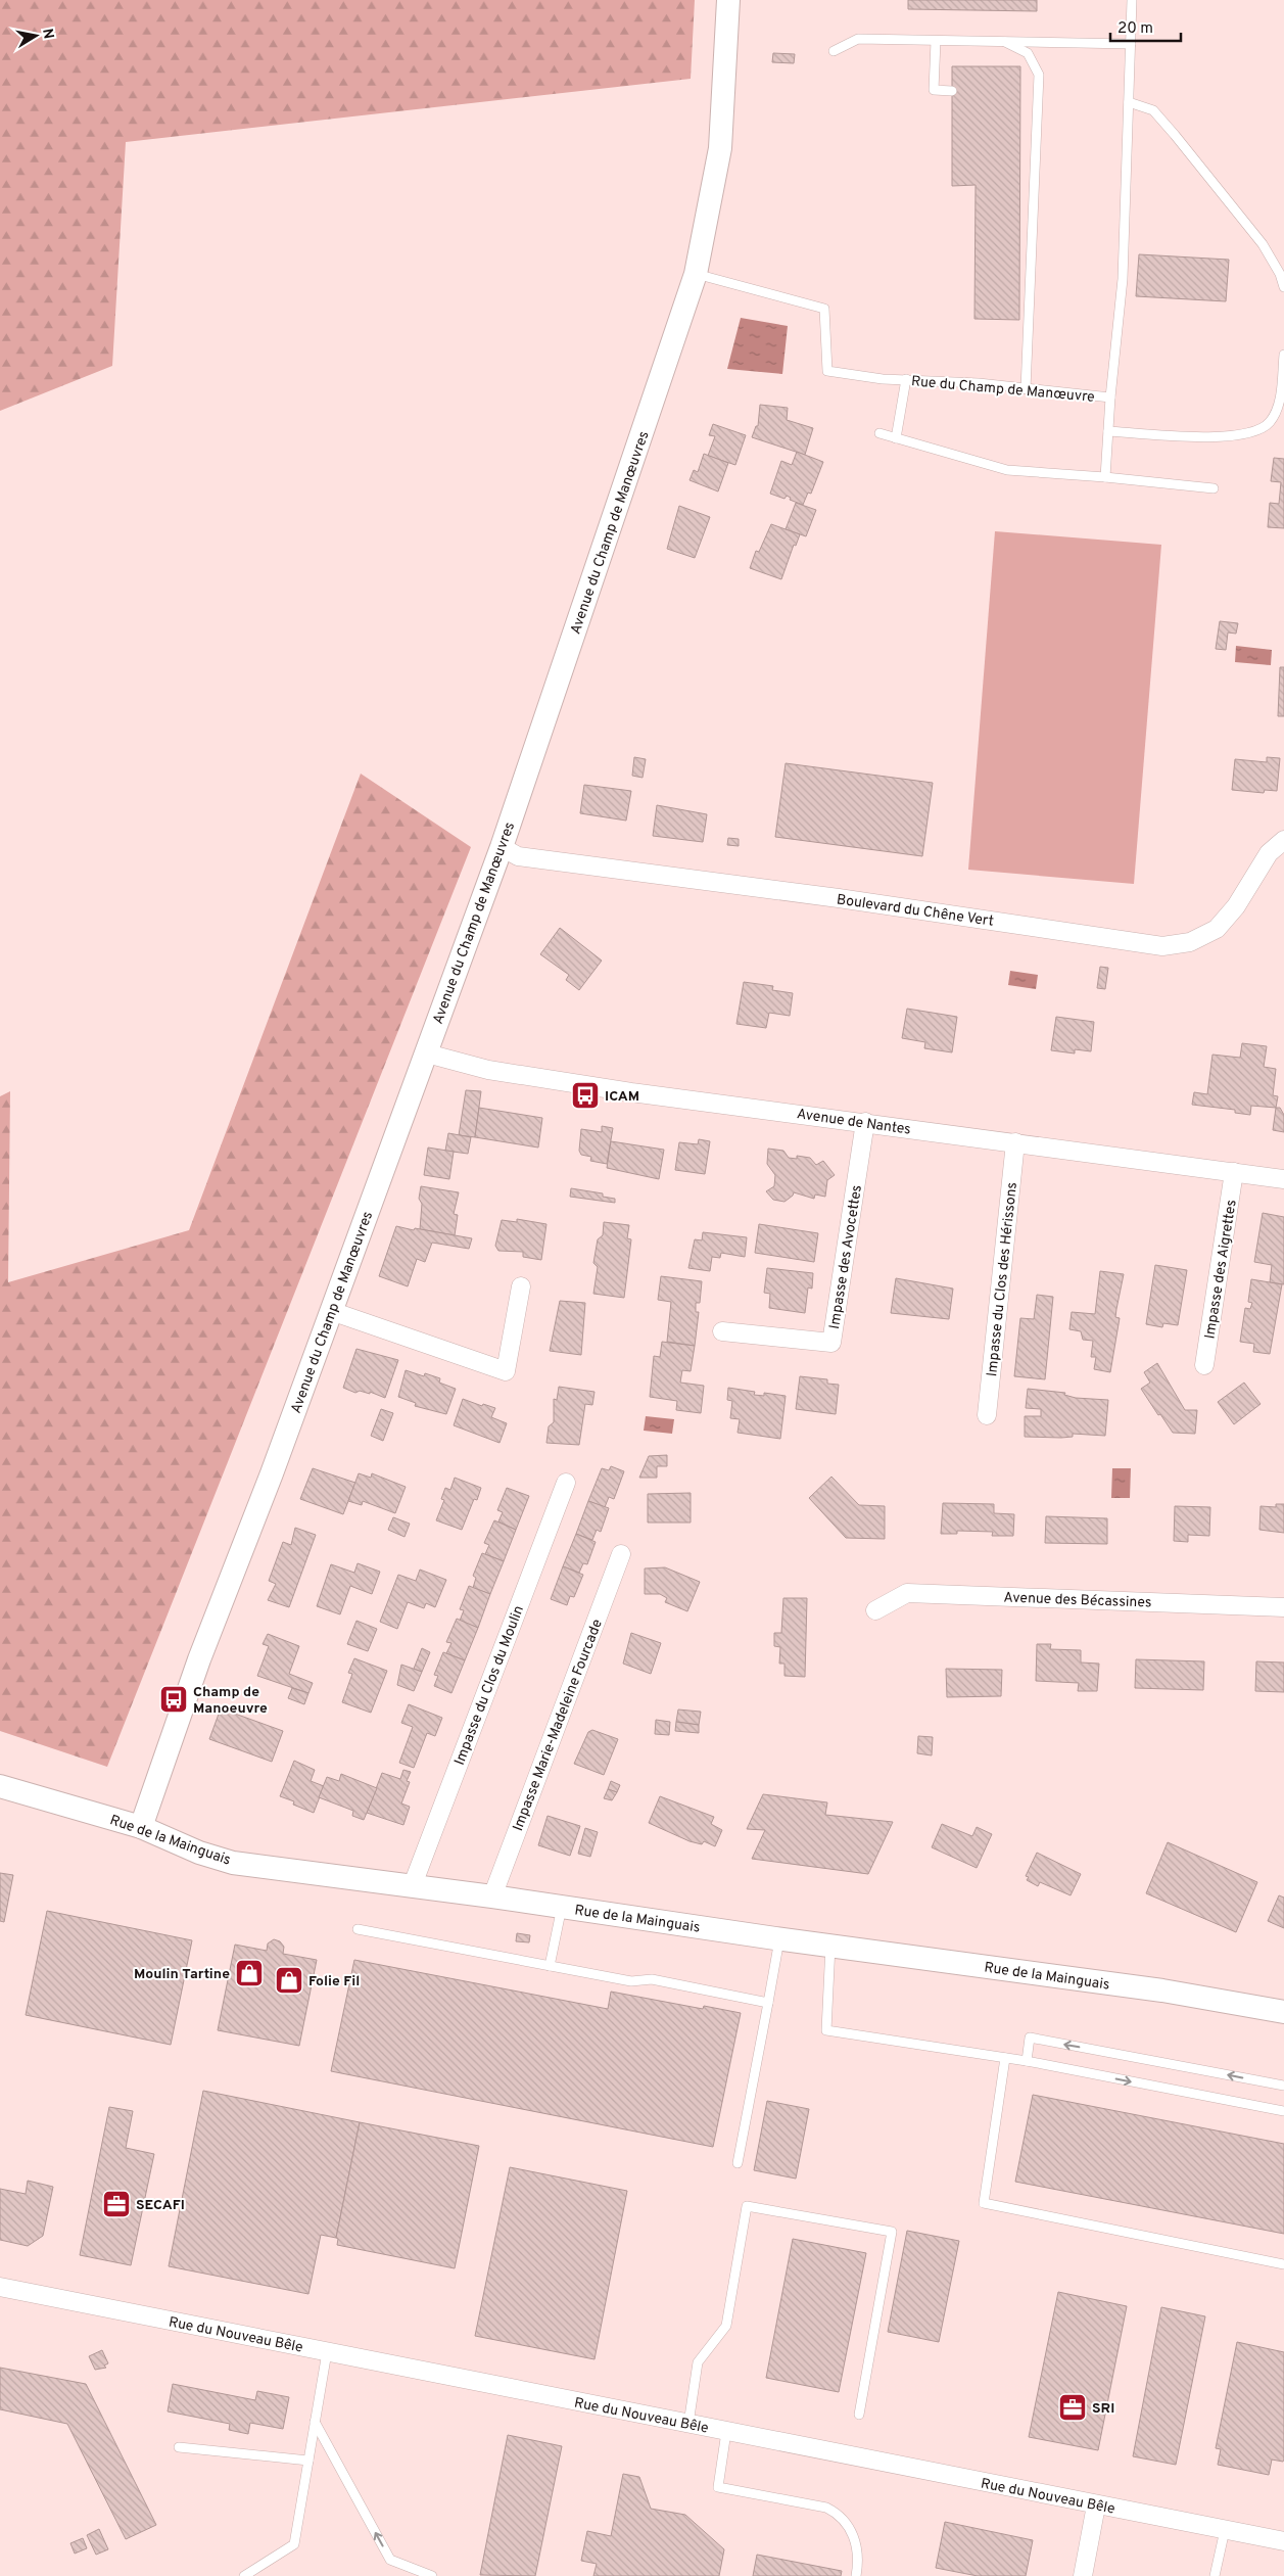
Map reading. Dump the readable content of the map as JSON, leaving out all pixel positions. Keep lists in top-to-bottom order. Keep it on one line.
{"streets":{"street":["Avenue du Champ de Manœuvres","Boulevard du Chêne Vert","Avenue de Nantes","Impasse des Avocettes","Impasse des Aigrettes","Impasse du Clos des Hérissons","Avenue des Bécassines","Impasse du Clos du Moulin","Impasse Marie-Madeleine Fourcade","Rue de la Mainguais","Rue du Nouveau Bêle"],"lane":["Rue du Champ de Manœuvre"]},"crossings":[["Rue du Champ de Manœuvre","Avenue du Champ de Manœuvres"],["Avenue du Champ de Manœuvres","Boulevard du Chêne Vert"],["Avenue du Champ de Manœuvres","Avenue de Nantes"],["Avenue du Champ de Manœuvres","Rue de la Mainguais"],["Avenue de Nantes","Impasse des Avocettes"],["Avenue de Nantes","Impasse des Aigrettes"],["Avenue de Nantes","Impasse du Clos des Hérissons"],["Impasse du Clos du Moulin","Rue de la Mainguais"],["Impasse Marie-Madeleine Fourcade","Rue de la Mainguais"]],"places":{"bus stop":["ICAM","Champ de Manoeuvre"],"shop":["Moulin Tartine","Folie Fil"],"office":["SECAFI","SRI"]},"scale_bar":"20 m","north":"right"}
